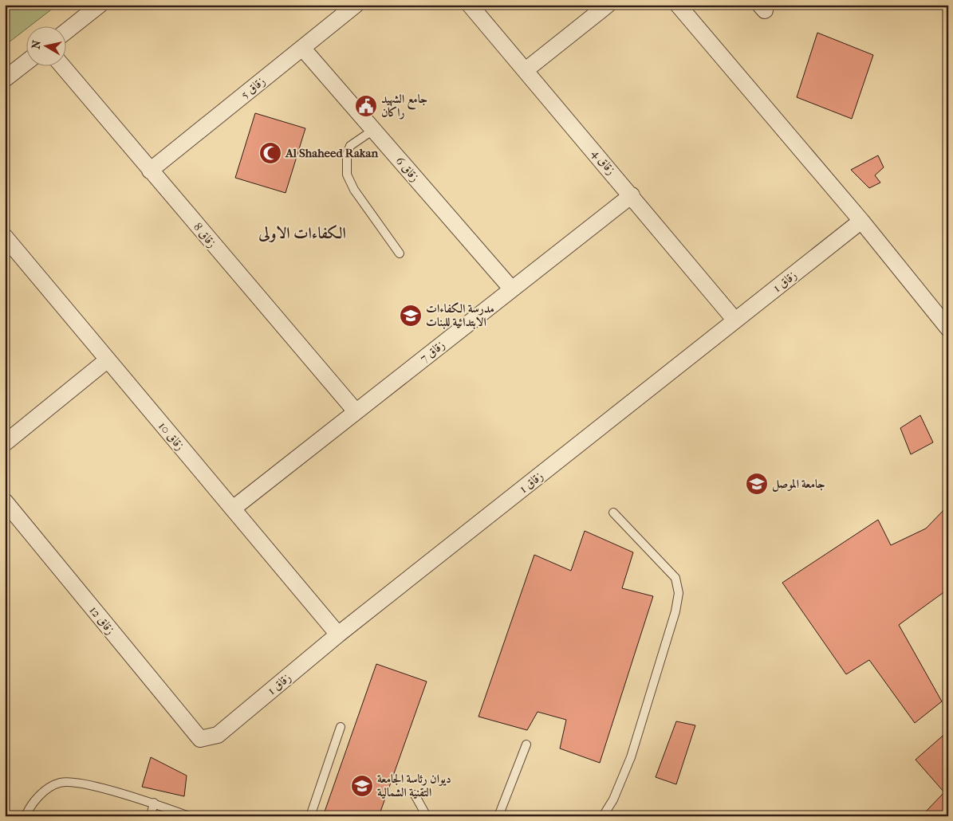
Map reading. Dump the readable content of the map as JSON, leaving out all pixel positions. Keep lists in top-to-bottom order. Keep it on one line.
{"streets":{"street":["زقاق 5","زقاق 4","زقاق 6","زقاق 8","زقاق 1","زقاق 7","زقاق 10","زقاق 12"]},"crossings":[["زقاق 5","زقاق 6"],["زقاق 5","زقاق 8"],["زقاق 4","زقاق 1"],["زقاق 4","زقاق 7"],["زقاق 6","زقاق 7"],["زقاق 8","زقاق 7"],["زقاق 1","زقاق 10"],["زقاق 1","زقاق 12"],["زقاق 7","زقاق 10"]],"districts":["الكفاءات الاولى"],"places":{"public building":["جامع الشهيد راكان"],"mosque":["Al Shaheed Rakan"],"school or university":["مدرسة الكفاءات الابتدائية للبنات","جامعة الموصل","ديوان رئاسة الجامعة التقنية الشمالية"]},"north":"left"}
